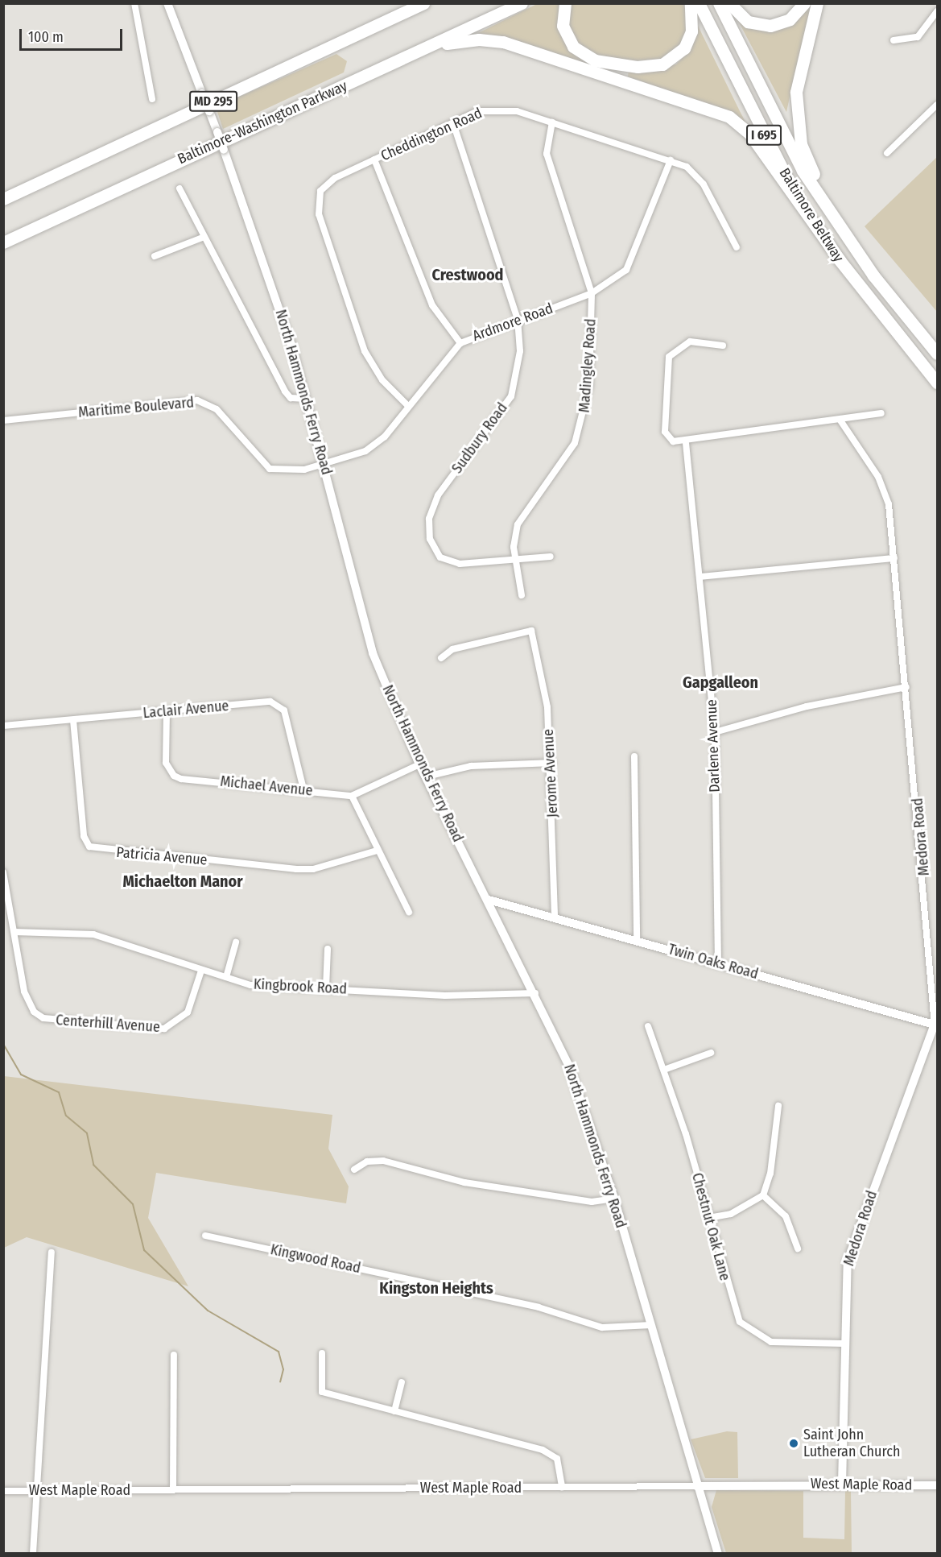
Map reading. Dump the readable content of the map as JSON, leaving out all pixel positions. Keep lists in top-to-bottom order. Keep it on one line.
{"streets":{"highway":["MD 295","Baltimore-Washington Parkway","I 695","Baltimore Beltway"],"street":["Cheddington Road","Ardmore Road","Madingley Road","North Hammonds Ferry Road","Maritime Boulevard","Sudbury Road","Laclair Avenue","Darlene Avenue","Jerome Avenue","Michael Avenue","Medora Road","Patricia Avenue","Twin Oaks Road","Kingbrook Road","Centerhill Avenue","Chestnut Oak Lane","Kingwood Road","West Maple Road"]},"crossings":[["Cheddington Road","Ardmore Road"],["Cheddington Road","Madingley Road"],["Cheddington Road","Sudbury Road"],["Ardmore Road","Madingley Road"],["Ardmore Road","North Hammonds Ferry Road"],["Ardmore Road","Maritime Boulevard"],["Ardmore Road","Sudbury Road"],["Madingley Road","Sudbury Road"],["North Hammonds Ferry Road","Maritime Boulevard"],["North Hammonds Ferry Road","Twin Oaks Road"],["North Hammonds Ferry Road","Kingbrook Road"],["North Hammonds Ferry Road","Kingwood Road"],["North Hammonds Ferry Road","West Maple Road"],["Laclair Avenue","Michael Avenue"],["Laclair Avenue","Patricia Avenue"],["Darlene Avenue","Twin Oaks Road"],["Jerome Avenue","Twin Oaks Road"],["Medora Road","Twin Oaks Road"],["Medora Road","Chestnut Oak Lane"],["Medora Road","West Maple Road"],["Kingbrook Road","Centerhill Avenue"]],"districts":["Crestwood","Gapgalleon","Michaelton Manor","Kingston Heights"],"places":["Saint John Lutheran Church"],"scale_bar":"100 m"}
